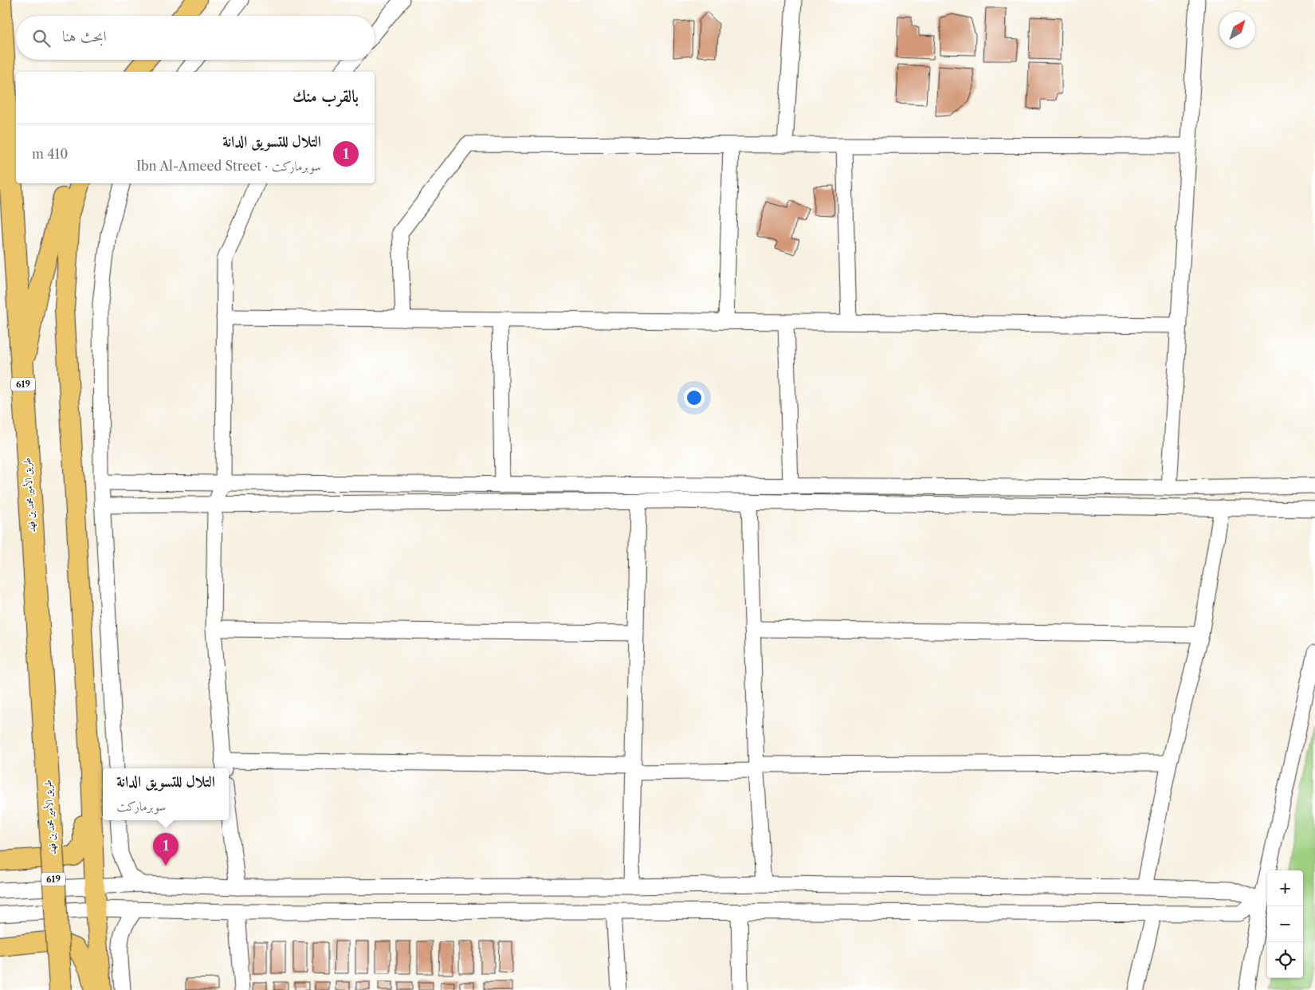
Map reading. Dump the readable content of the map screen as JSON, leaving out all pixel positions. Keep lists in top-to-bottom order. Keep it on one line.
{"streets":{"highway":["619","طريق الأمير محمد بن فهد"]},"north":"top right","page":{"search":"ابحث هنا","heading":"بالقرب منك","list":[{"mark":"1","name":"التلال للتسويق الدانة","note":"سوبرماركت · Ibn Al-Ameed Street","value":"410 m"}],"popup":["التلال للتسويق الدانة","سوبرماركت"],"pins":"1","map_buttons":["+","−"]}}
